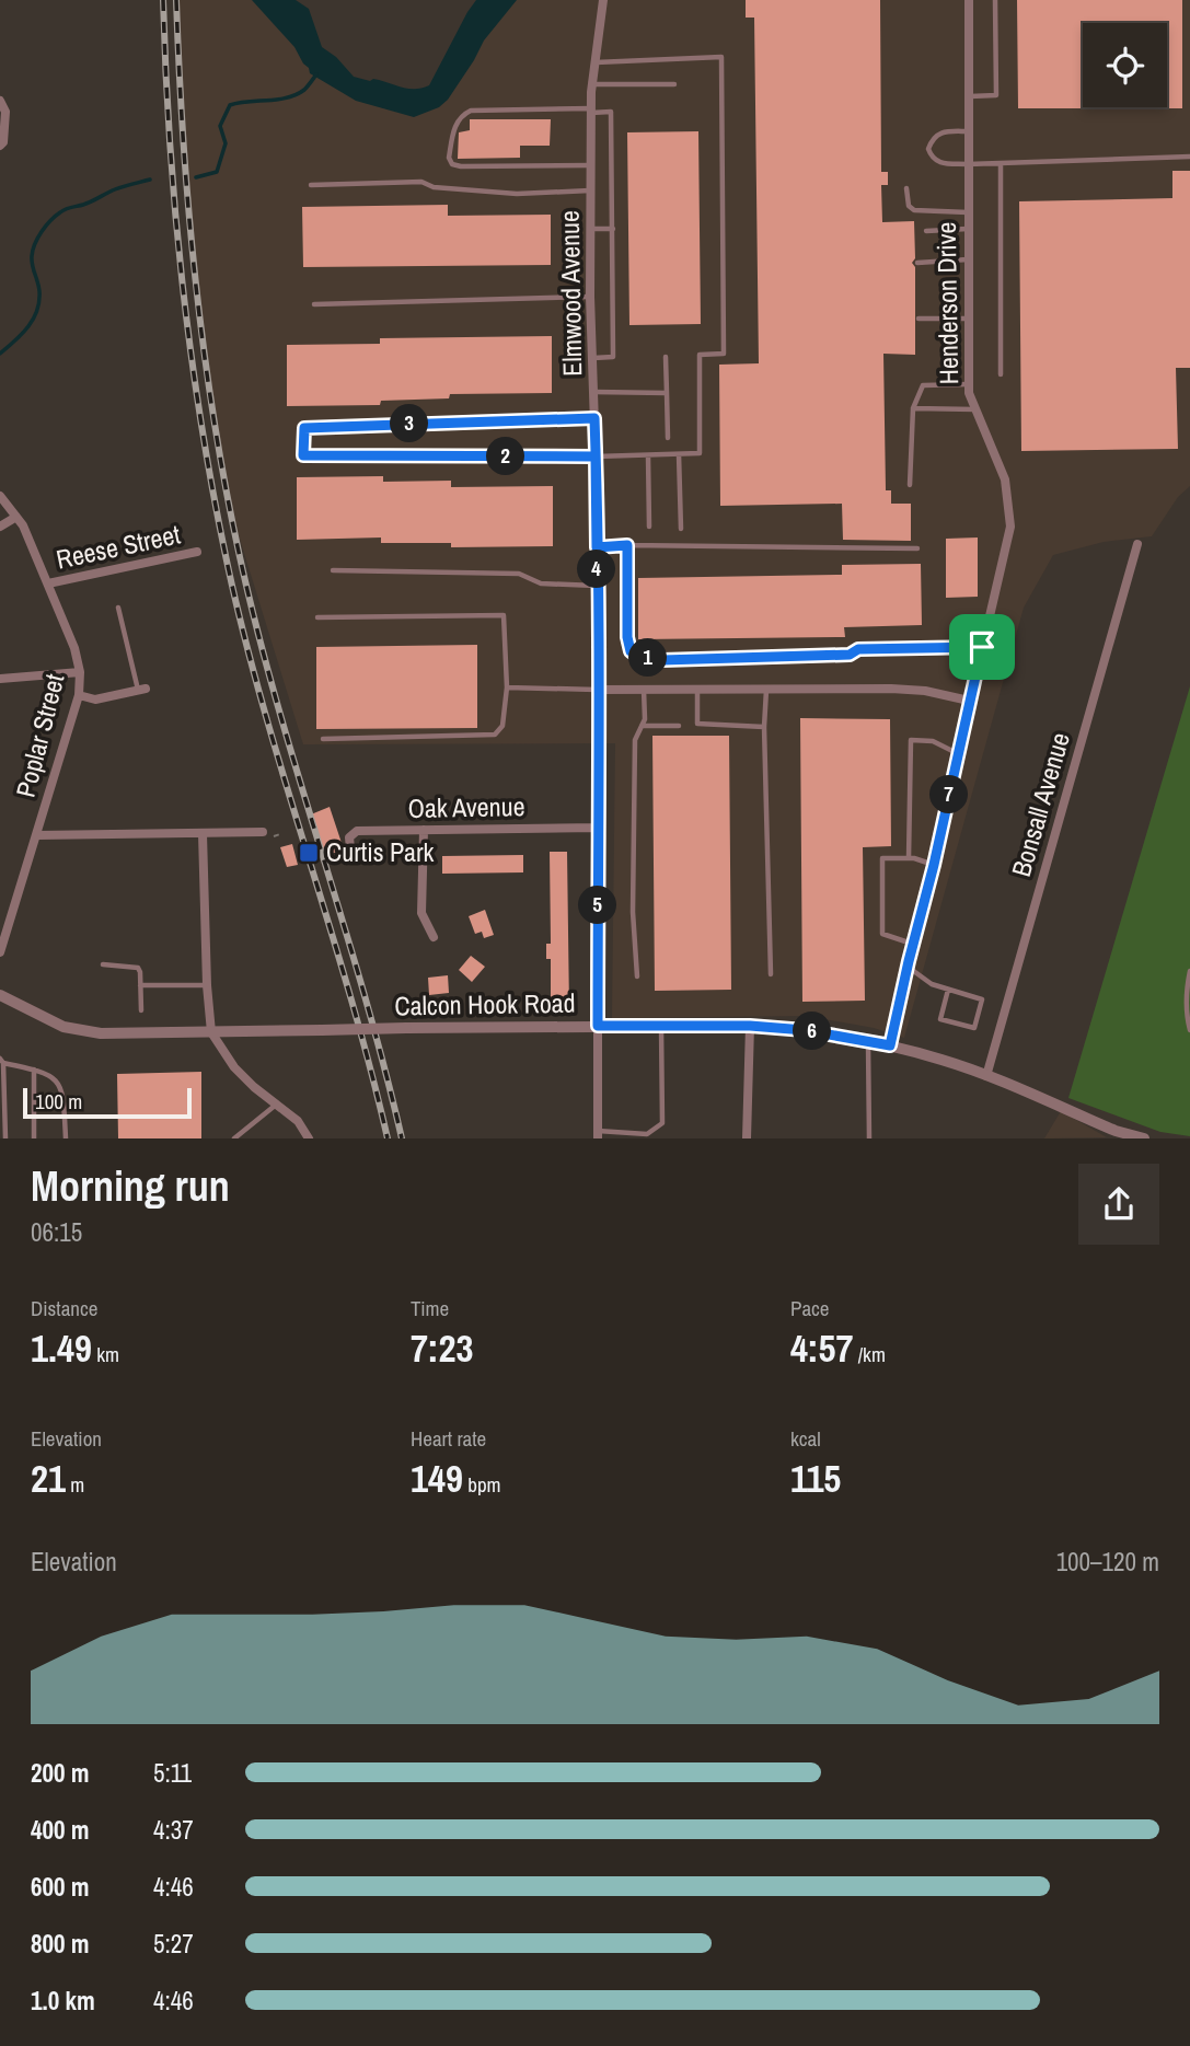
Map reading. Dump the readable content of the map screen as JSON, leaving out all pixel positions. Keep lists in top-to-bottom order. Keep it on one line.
{"streets":{"street":["Elmwood Avenue","Henderson Drive","Reese Street","Poplar Street","Bonsall Avenue","Oak Avenue","Calcon Hook Road"]},"crossings":[["Elmwood Avenue","Oak Avenue"],["Elmwood Avenue","Calcon Hook Road"],["Henderson Drive","Calcon Hook Road"],["Reese Street","Poplar Street"],["Bonsall Avenue","Calcon Hook Road"]],"places":{"transit":["Curtis Park"]},"scale_bar":"100 m","page":{"pins":["3","2","4","1","7","5","6"],"scale":"100 m","heading":["Morning run","06:15"],"stats":[["Distance","1.49 km"],["Time","7:23"],["Pace","4:57 /km"],["Elevation","21 m"],["Heart rate","149 bpm"],["kcal","115"]],"chart":["Elevation","100–120 m"],"list":[{"name":"200 m","note":"5:11"},{"name":"400 m","note":"4:37"},{"name":"600 m","note":"4:46"},{"name":"800 m","note":"5:27"},{"name":"1.0 km","note":"4:46"}]}}
